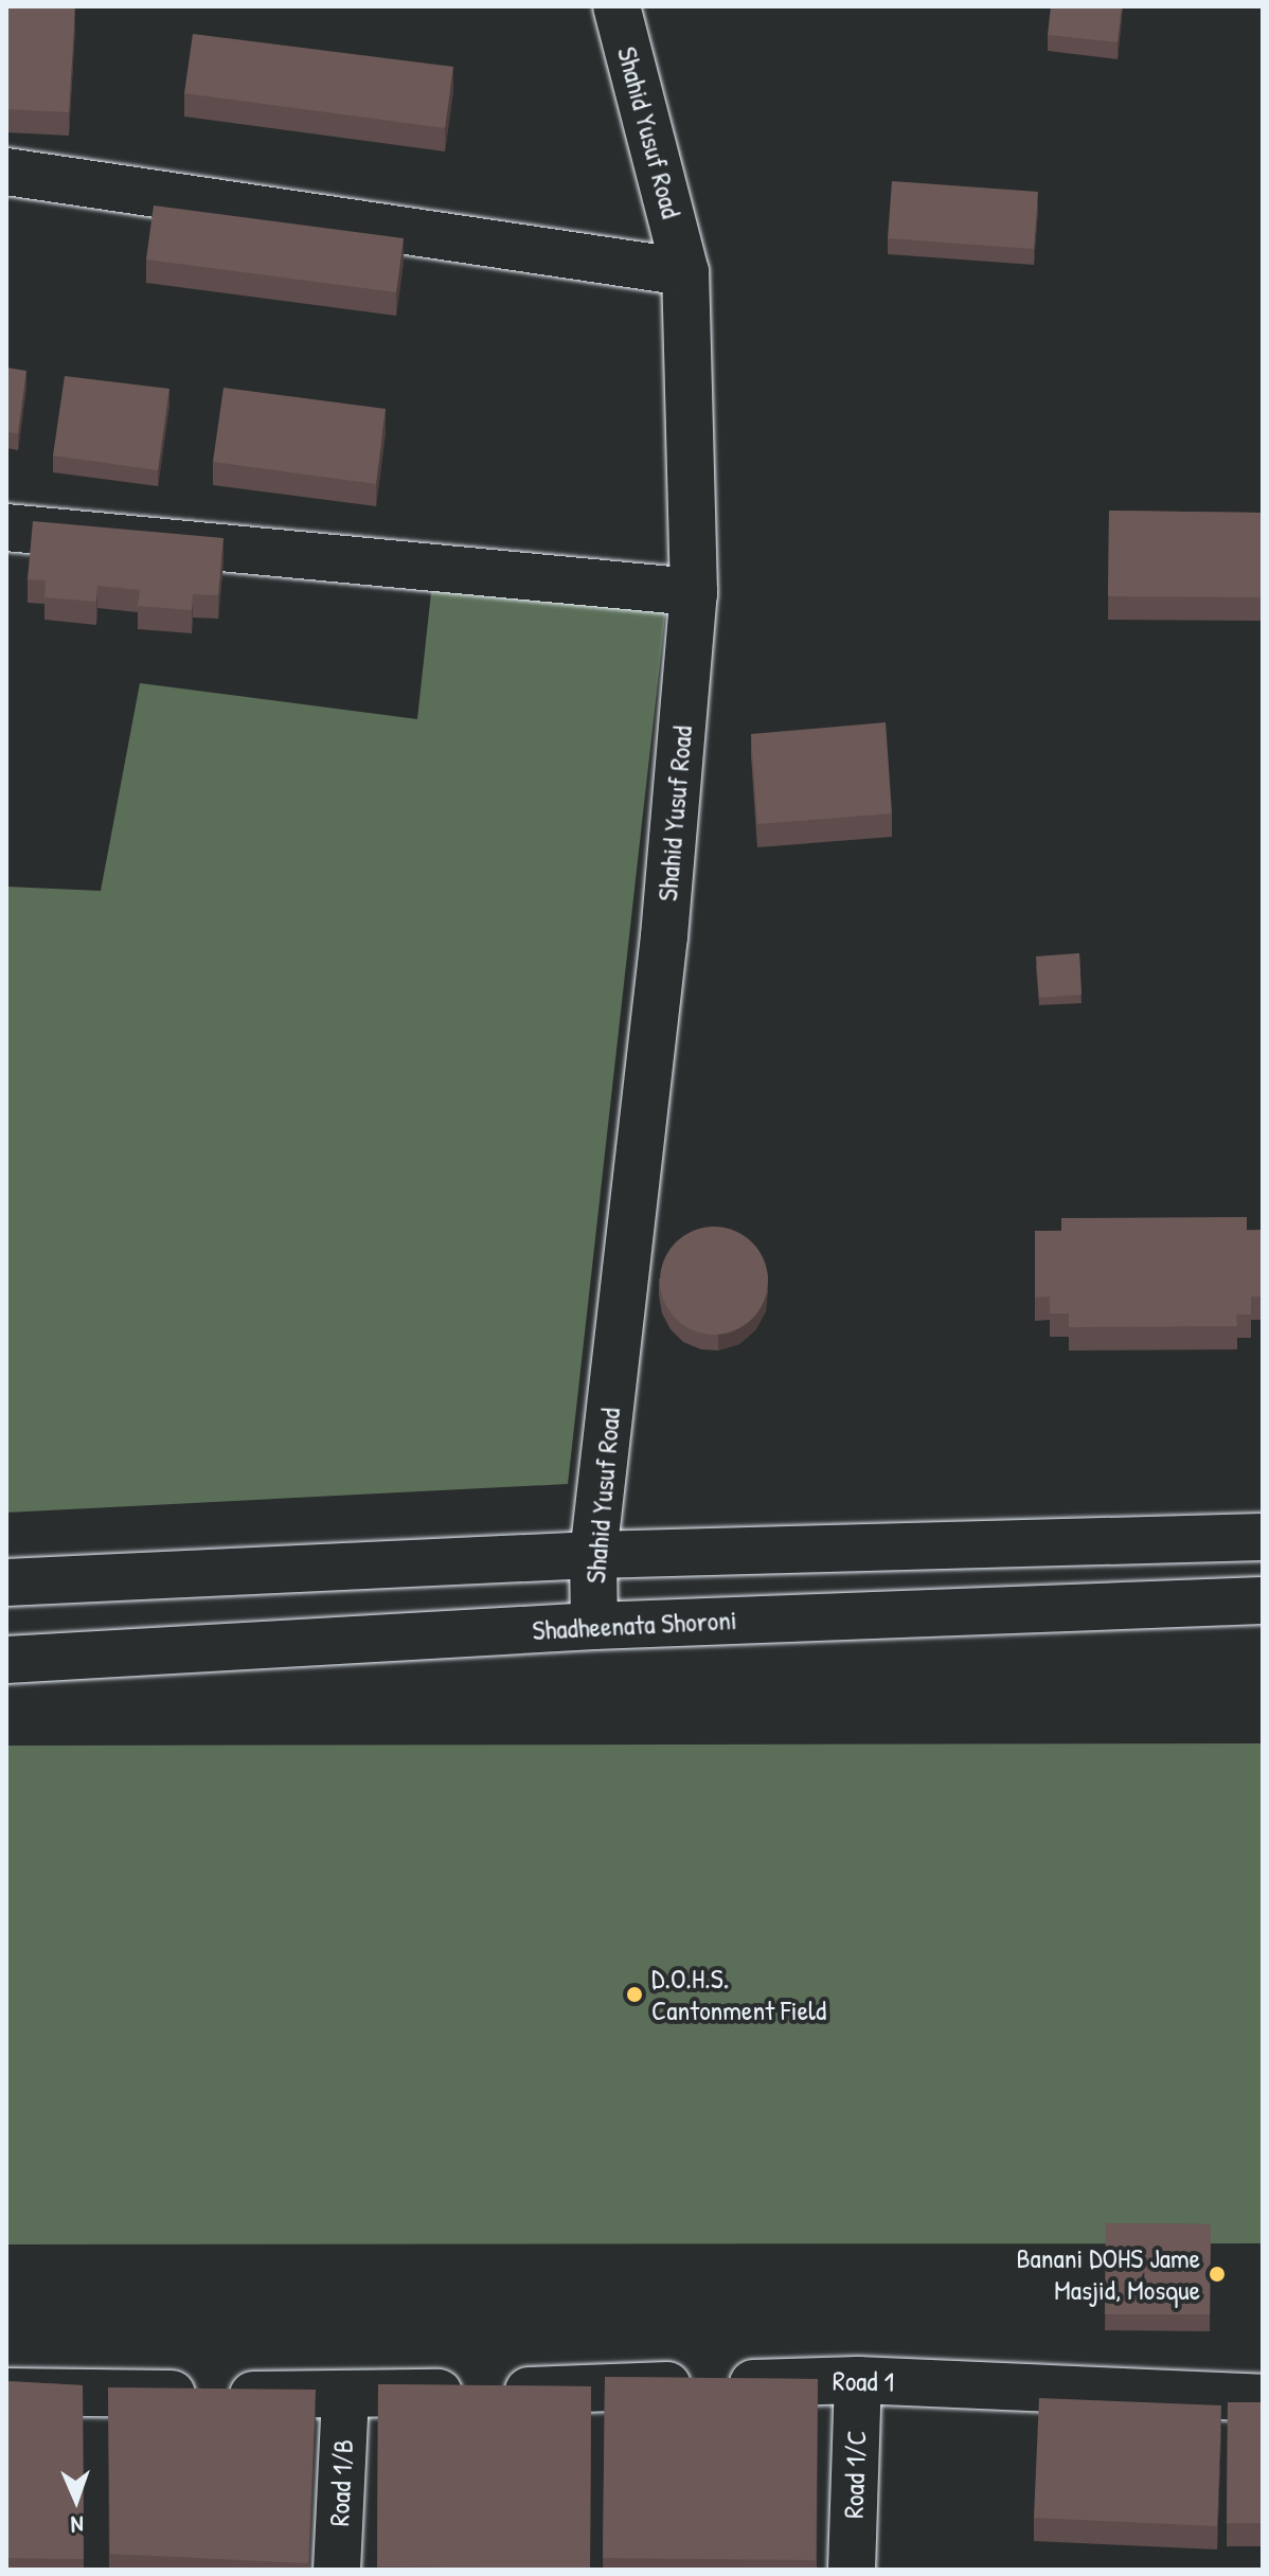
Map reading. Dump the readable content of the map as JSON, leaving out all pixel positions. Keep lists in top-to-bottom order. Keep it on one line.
{"streets":{"street":["Shahid Yusuf Road","Shadheenata Shoroni","Road 1","Road 1/C","Road 1/B"]},"crossings":[["Shahid Yusuf Road","Shadheenata Shoroni"],["Road 1","Road 1/C"],["Road 1","Road 1/B"]],"places":["D.O.H.S. Cantonment Field","Banani DOHS Jame Masjid, Mosque"],"north":"bottom"}
